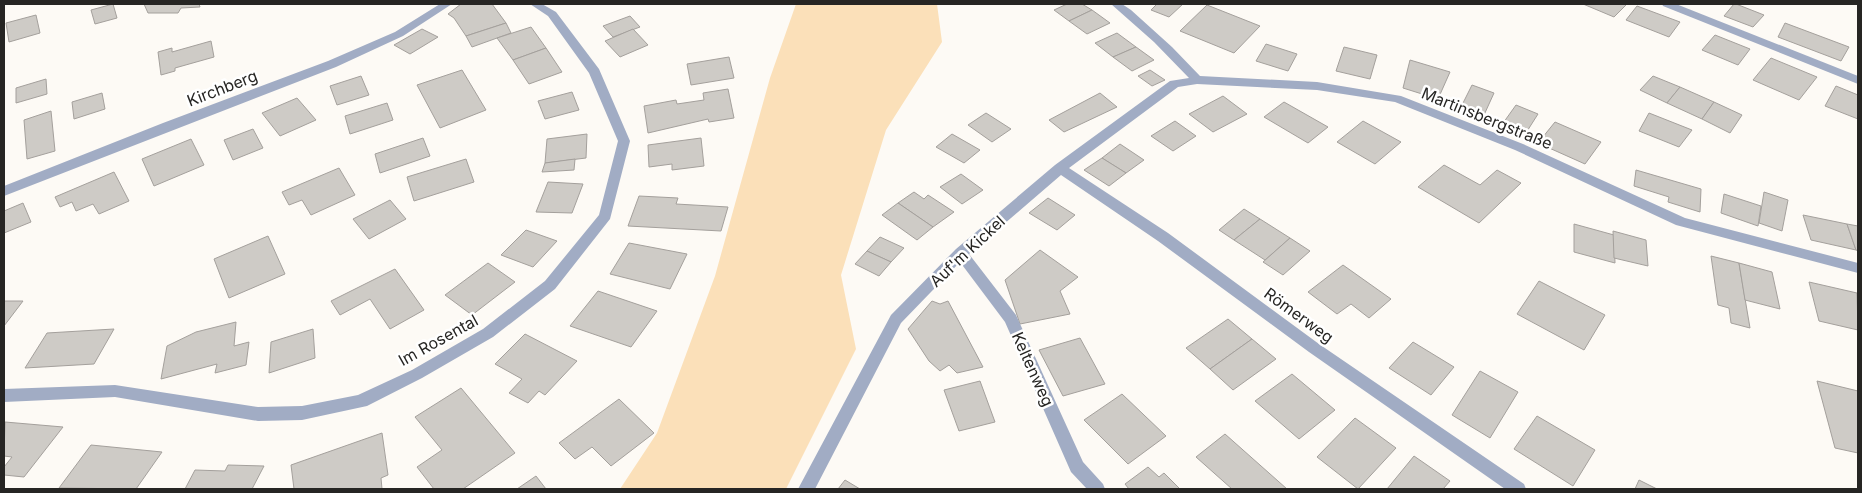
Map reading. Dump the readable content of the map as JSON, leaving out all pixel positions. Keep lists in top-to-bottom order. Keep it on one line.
{"streets":{"street":["Kirchberg","Martinsbergstraße","Auf'm Kickel","Römerweg","Im Rosental","Keltenweg"]},"crossings":[["Martinsbergstraße","Auf'm Kickel"],["Auf'm Kickel","Römerweg"],["Auf'm Kickel","Keltenweg"]]}
